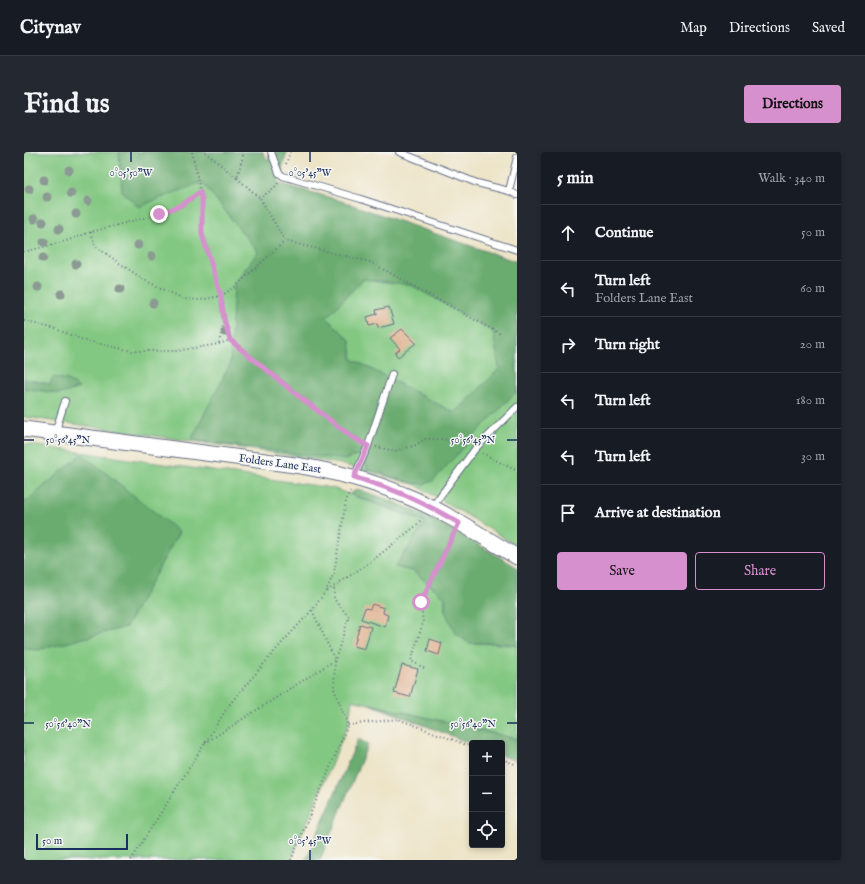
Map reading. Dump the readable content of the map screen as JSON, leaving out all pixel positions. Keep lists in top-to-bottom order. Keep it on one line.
{"streets":{"street":["Folders Lane East"]},"scale_bar":"50 m","page":{"header":"Citynav","nav":["Map","Directions","Saved"],"buttons":["Directions",["Save","Share"]],"title":"Find us","heading":["5 min","Walk · 340 m"],"list":[["Continue","50 m"],["Turn left","Folders Lane East","60 m"],["Turn right","20 m"],["Turn left","180 m"],["Turn left","30 m"],"Arrive at destination"],"map_buttons":["+","−"],"scale":"50 m"},"coordinates":["0°05'50\"W","0°05'45\"W","50°56'45\"N","50°56'40\"N"]}
